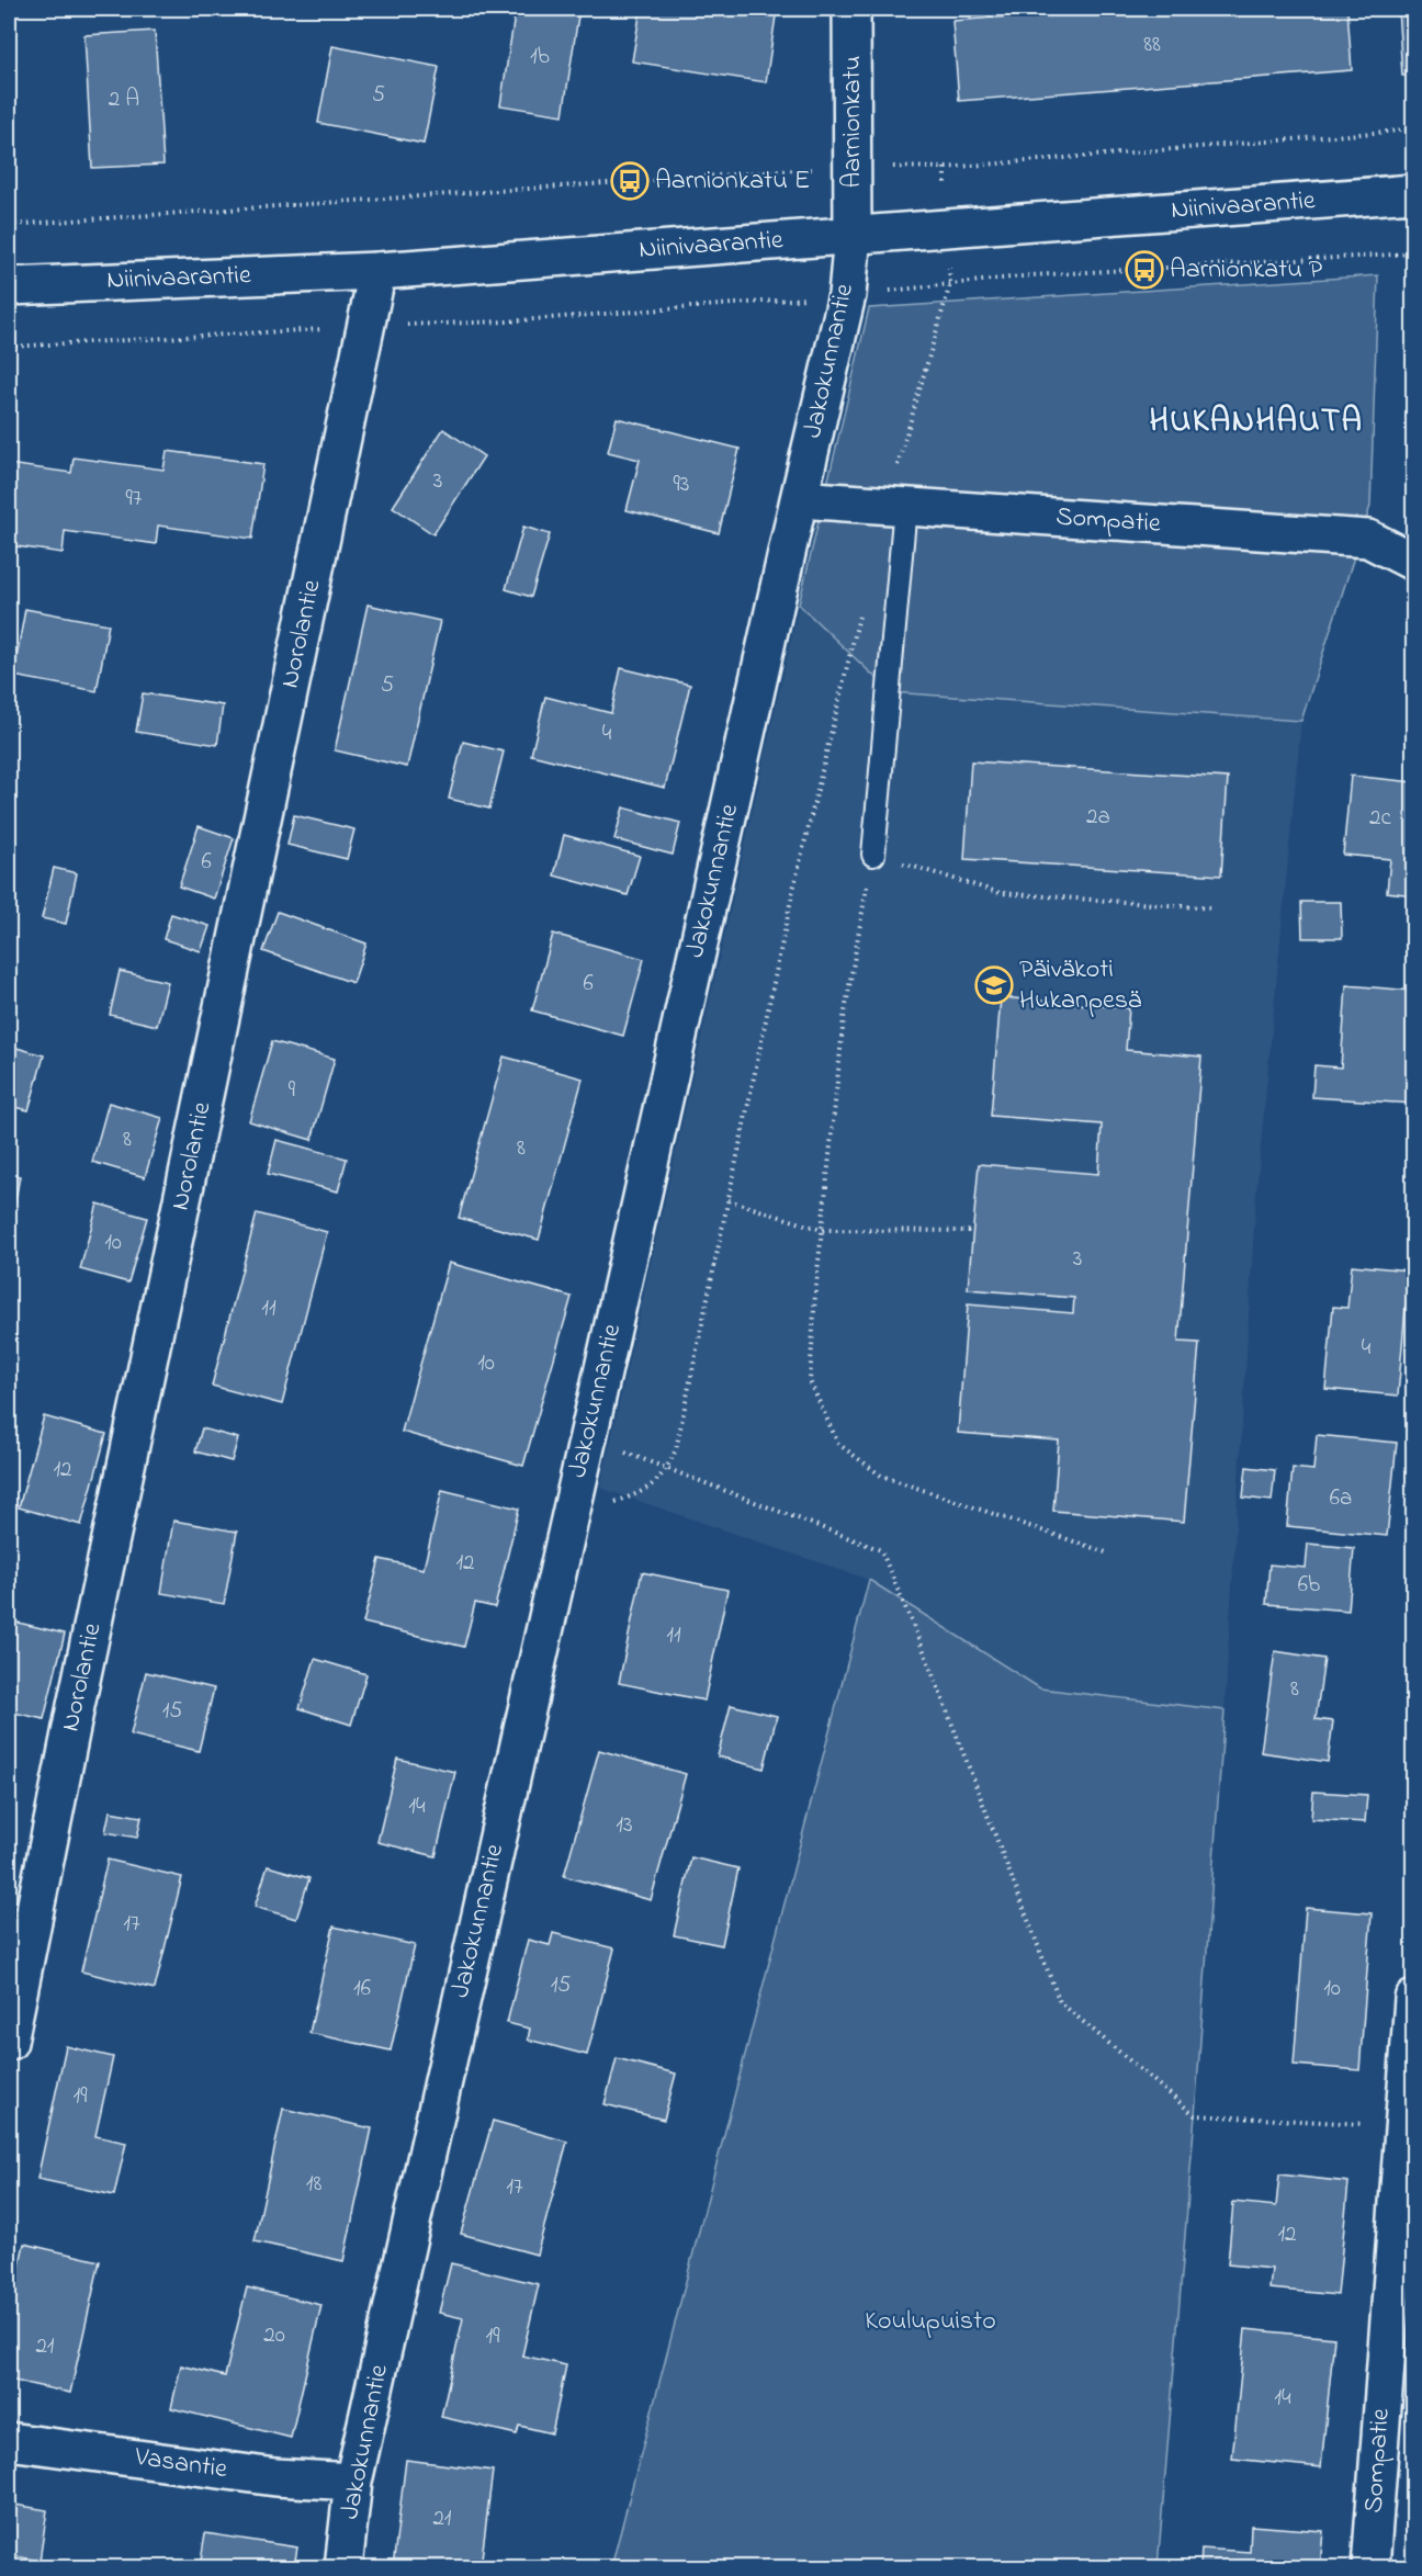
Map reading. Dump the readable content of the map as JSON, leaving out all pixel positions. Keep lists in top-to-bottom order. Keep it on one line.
{"streets":{"street":["Aarnionkatu","Niinivaarantie","Jakokunnantie","Sompatie","Norolantie","Vasantie"]},"crossings":[["Aarnionkatu","Niinivaarantie"],["Aarnionkatu","Jakokunnantie"],["Niinivaarantie","Jakokunnantie"],["Niinivaarantie","Norolantie"],["Jakokunnantie","Sompatie"],["Jakokunnantie","Vasantie"]],"districts":["HUKANHAUTA"],"parks":["Koulupuisto"],"places":{"bus stop":["Aarnionkatu E","Aarnionkatu P"],"school or university":["Päiväkoti Hukanpesä"]},"house_numbers":["88","1b","5","2 A","3","93","97","5","4","2a","2c","6","6","9","8","8","10","3","11","4","10","12","6a","12","6b","11","8","15","14","13","17","15","16","10","19","18","17","12","20","19","21","14","21"]}
